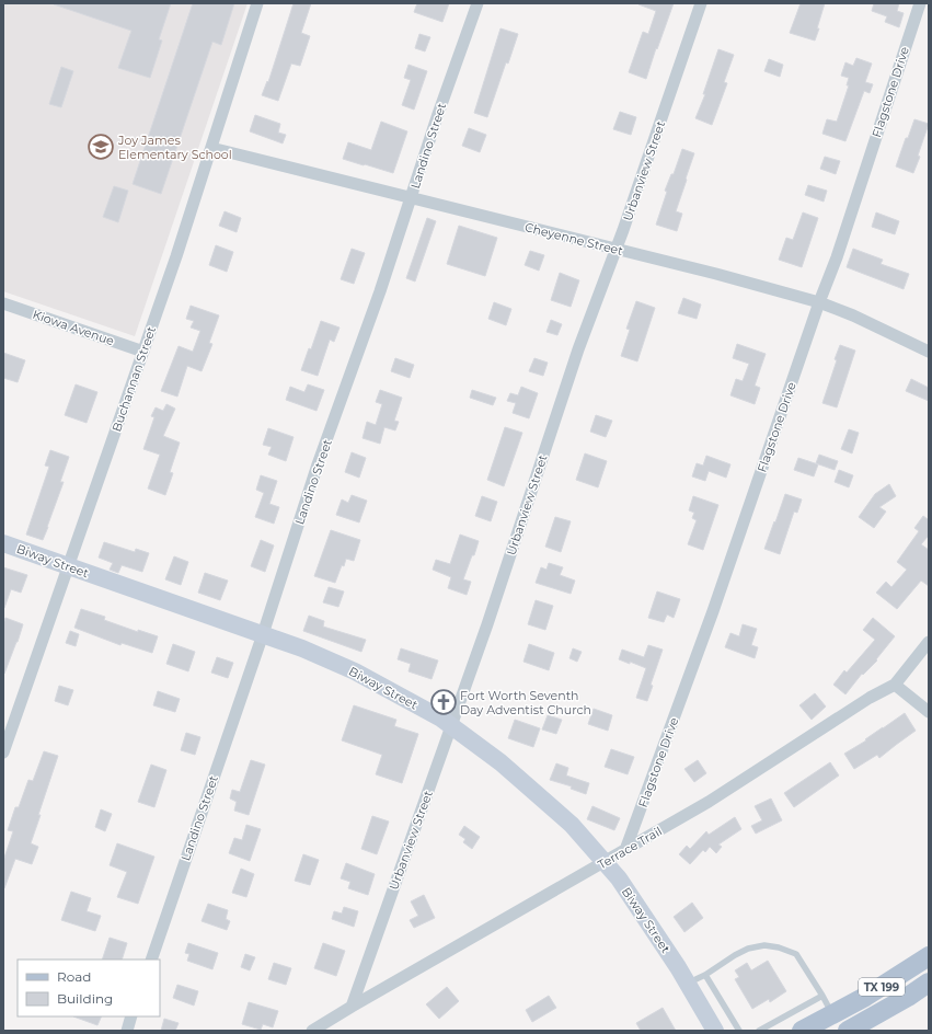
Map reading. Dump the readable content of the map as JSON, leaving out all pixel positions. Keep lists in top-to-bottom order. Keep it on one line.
{"streets":{"main road":["TX 199"],"street":["Flagstone Drive","Landino Street","Urbanview Street","Cheyenne Street","Kiowa Avenue","Buchannan Street","Biway Street","Terrace Trail"]},"crossings":[["Flagstone Drive","Cheyenne Street"],["Flagstone Drive","Terrace Trail"],["Landino Street","Cheyenne Street"],["Landino Street","Biway Street"],["Urbanview Street","Cheyenne Street"],["Urbanview Street","Biway Street"],["Urbanview Street","Terrace Trail"],["Cheyenne Street","Buchannan Street"],["Kiowa Avenue","Buchannan Street"],["Buchannan Street","Biway Street"],["Biway Street","Terrace Trail"]],"places":{"school or university":["Joy James Elementary School"],"church":["Fort Worth Seventh Day Adventist Church"]},"legend":["Road","Building"]}
